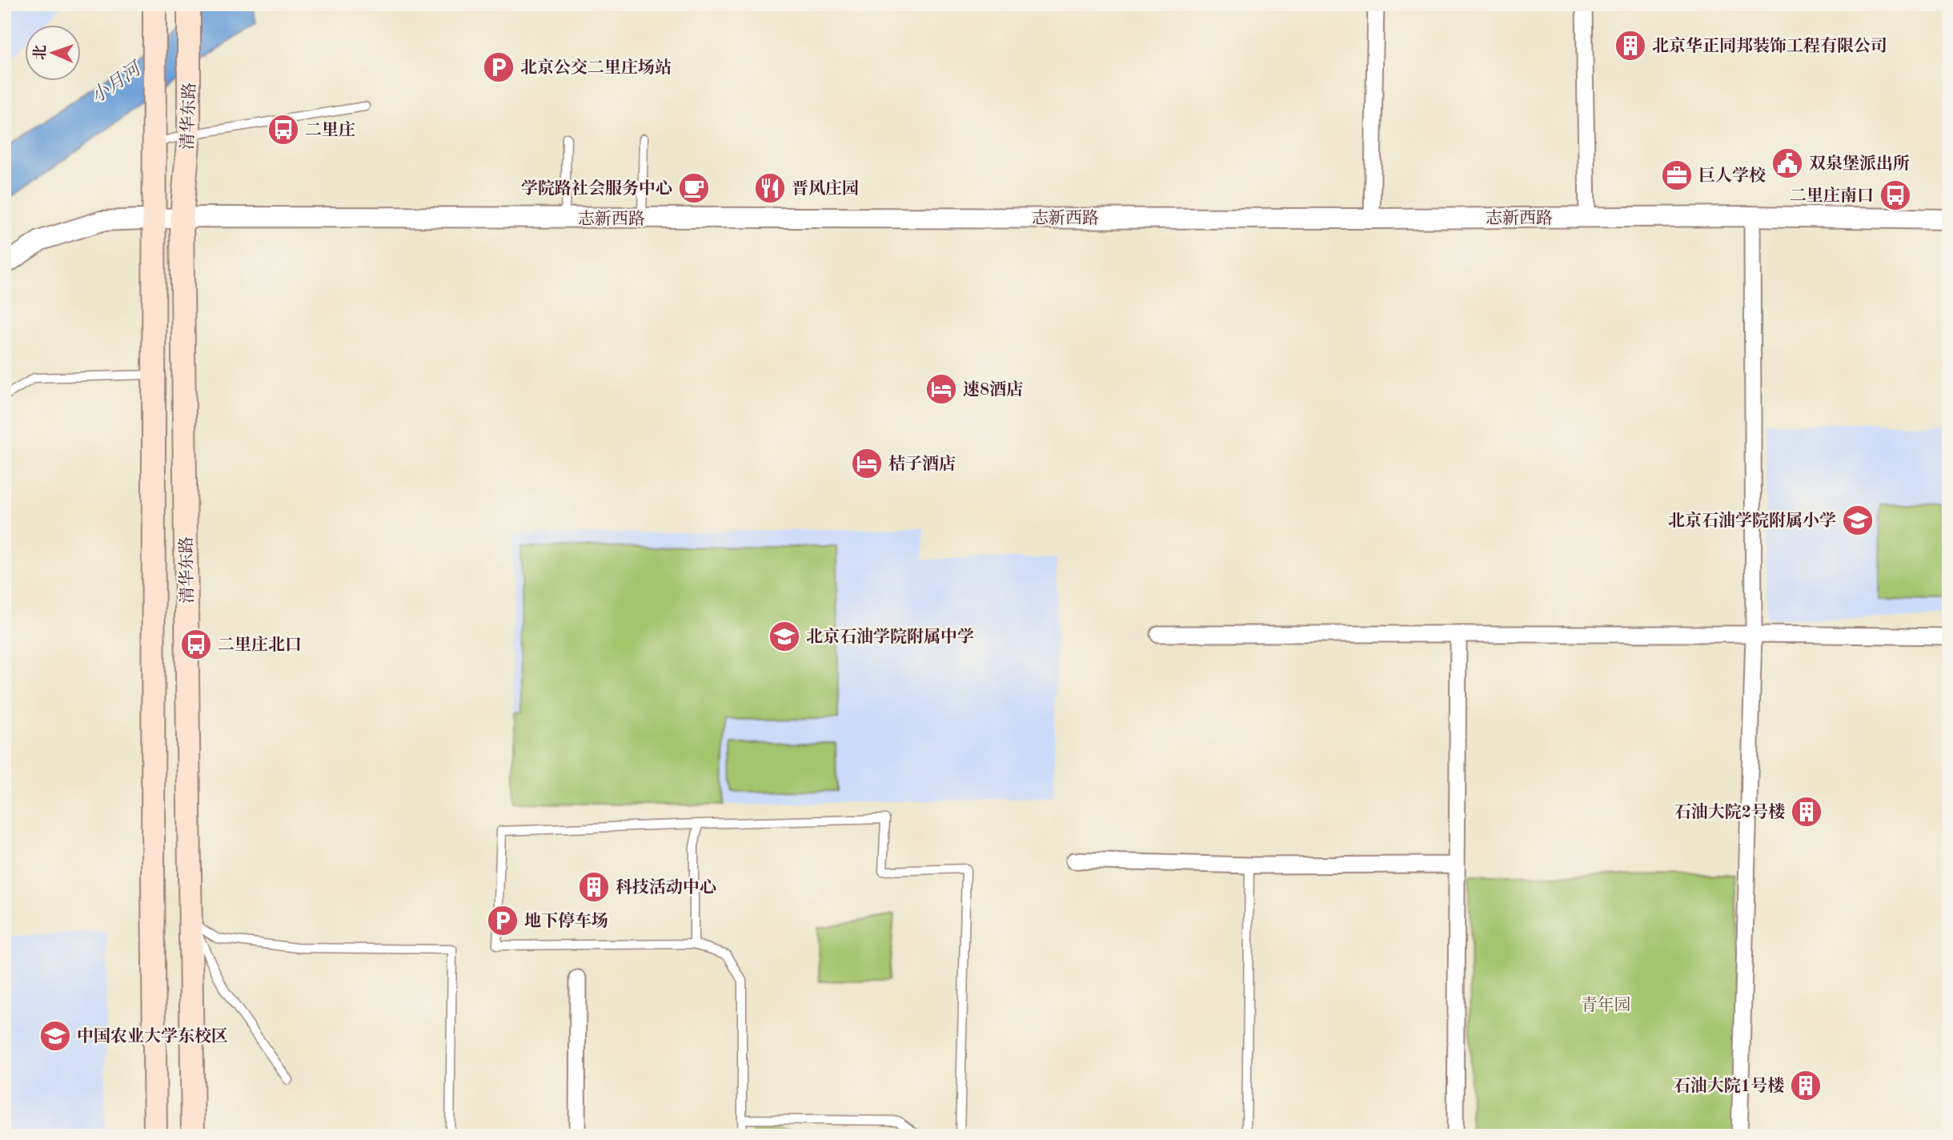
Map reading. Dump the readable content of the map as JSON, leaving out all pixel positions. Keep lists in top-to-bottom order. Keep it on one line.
{"streets":{"main road":["清华东路"],"street":["志新西路"]},"crossings":[["清华东路","志新西路"]],"water":["小月河"],"parks":["青年园"],"places":{"building":["北京华正同邦装饰工程有限公司","石油大院2号楼","科技活动中心","石油大院1号楼"],"parking":["北京公交二里庄场站","地下停车场"],"bus stop":["二里庄","二里庄南口","二里庄北口"],"public building":["双泉堡派出所"],"office":["巨人学校"],"cafe":["学院路社会服务中心"],"restaurant":["晋风庄园"],"hotel":["速8酒店","桔子酒店"],"school or university":["北京石油学院附属小学","北京石油学院附属中学","中国农业大学东校区"]},"north":"left"}
